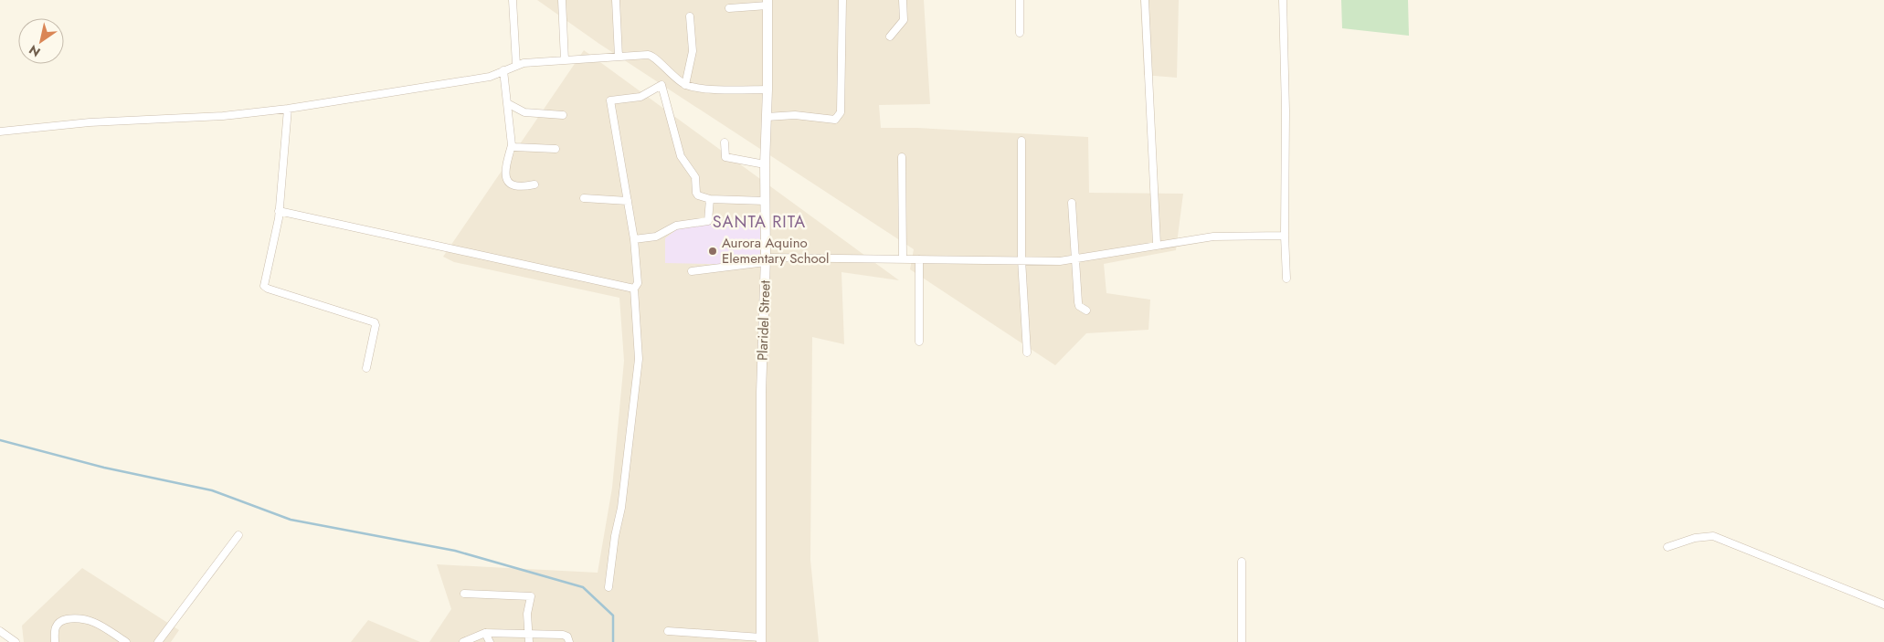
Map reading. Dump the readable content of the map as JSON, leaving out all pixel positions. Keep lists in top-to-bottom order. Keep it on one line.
{"streets":{"street":["Plaridel Street"]},"districts":["SANTA RITA"],"places":["Aurora Aquino Elementary School"],"north":"bottom left"}
